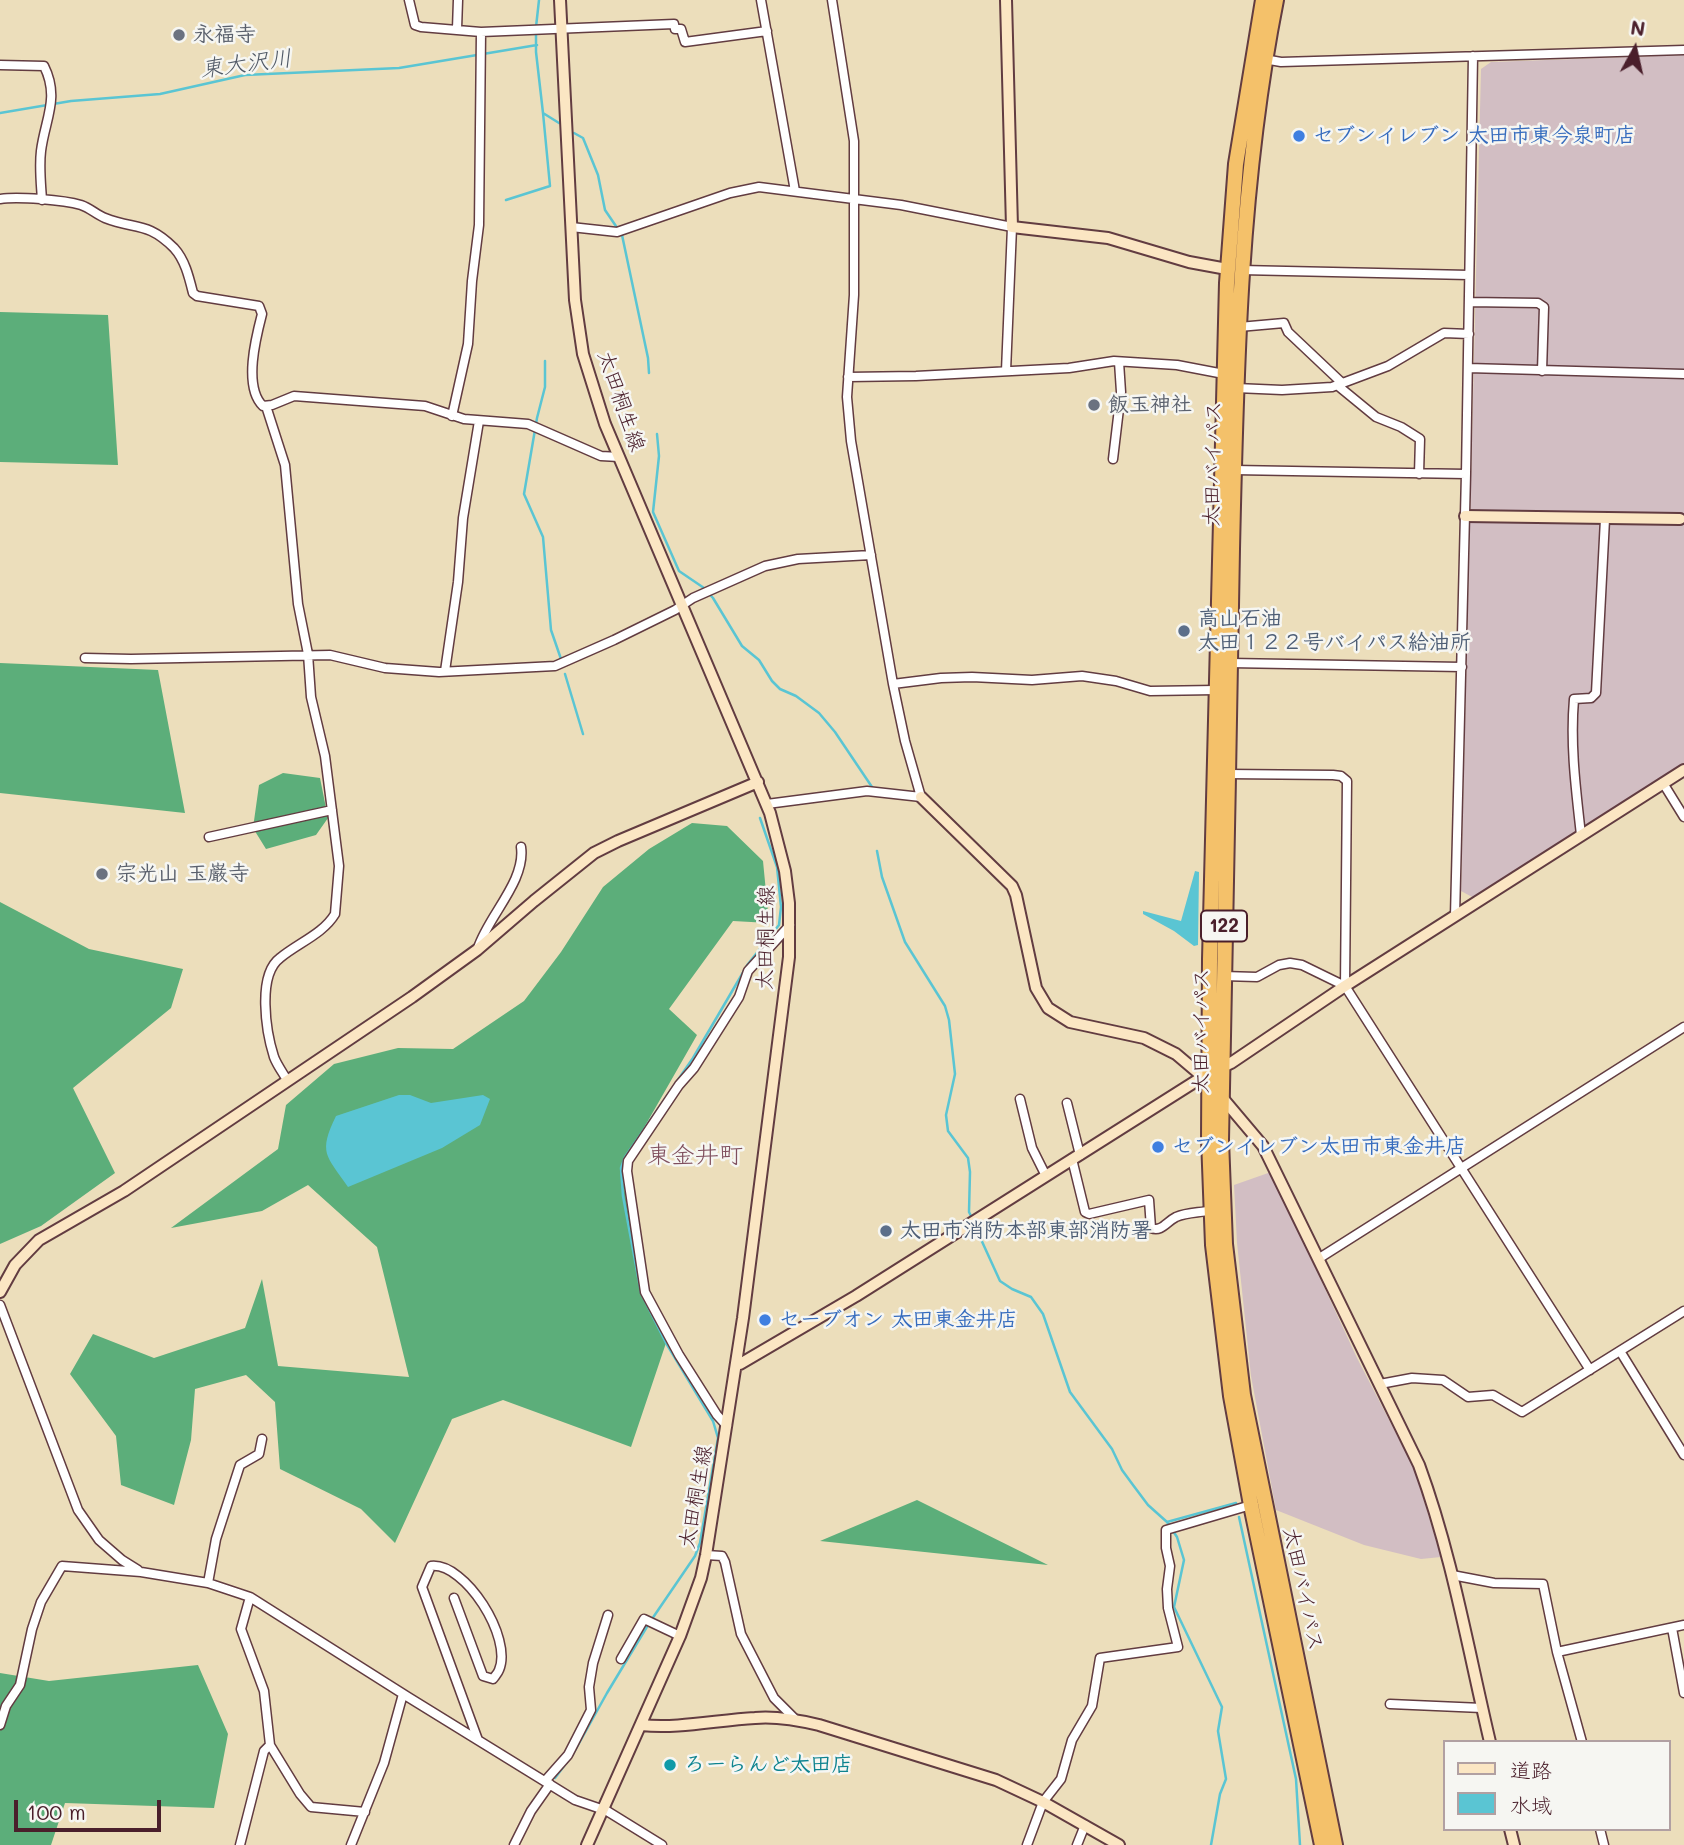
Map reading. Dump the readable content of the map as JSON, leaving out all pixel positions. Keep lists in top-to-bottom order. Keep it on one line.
{"streets":{"highway":["太田バイパス","122"],"street":["太田桐生線"]},"districts":["東金井町"],"water":["東大沢川"],"places":["永福寺","セブンイレブン 太田市東今泉町店","飯玉神社","高山石油 太田１２２号バイパス給油所","宗光山 玉巌寺","セブンイレブン太田市東金井店","太田市消防本部東部消防署","セーブオン 太田東金井店","ろーらんど太田店"],"legend":["道路","水域"],"scale_bar":"100 m","north":"top"}
